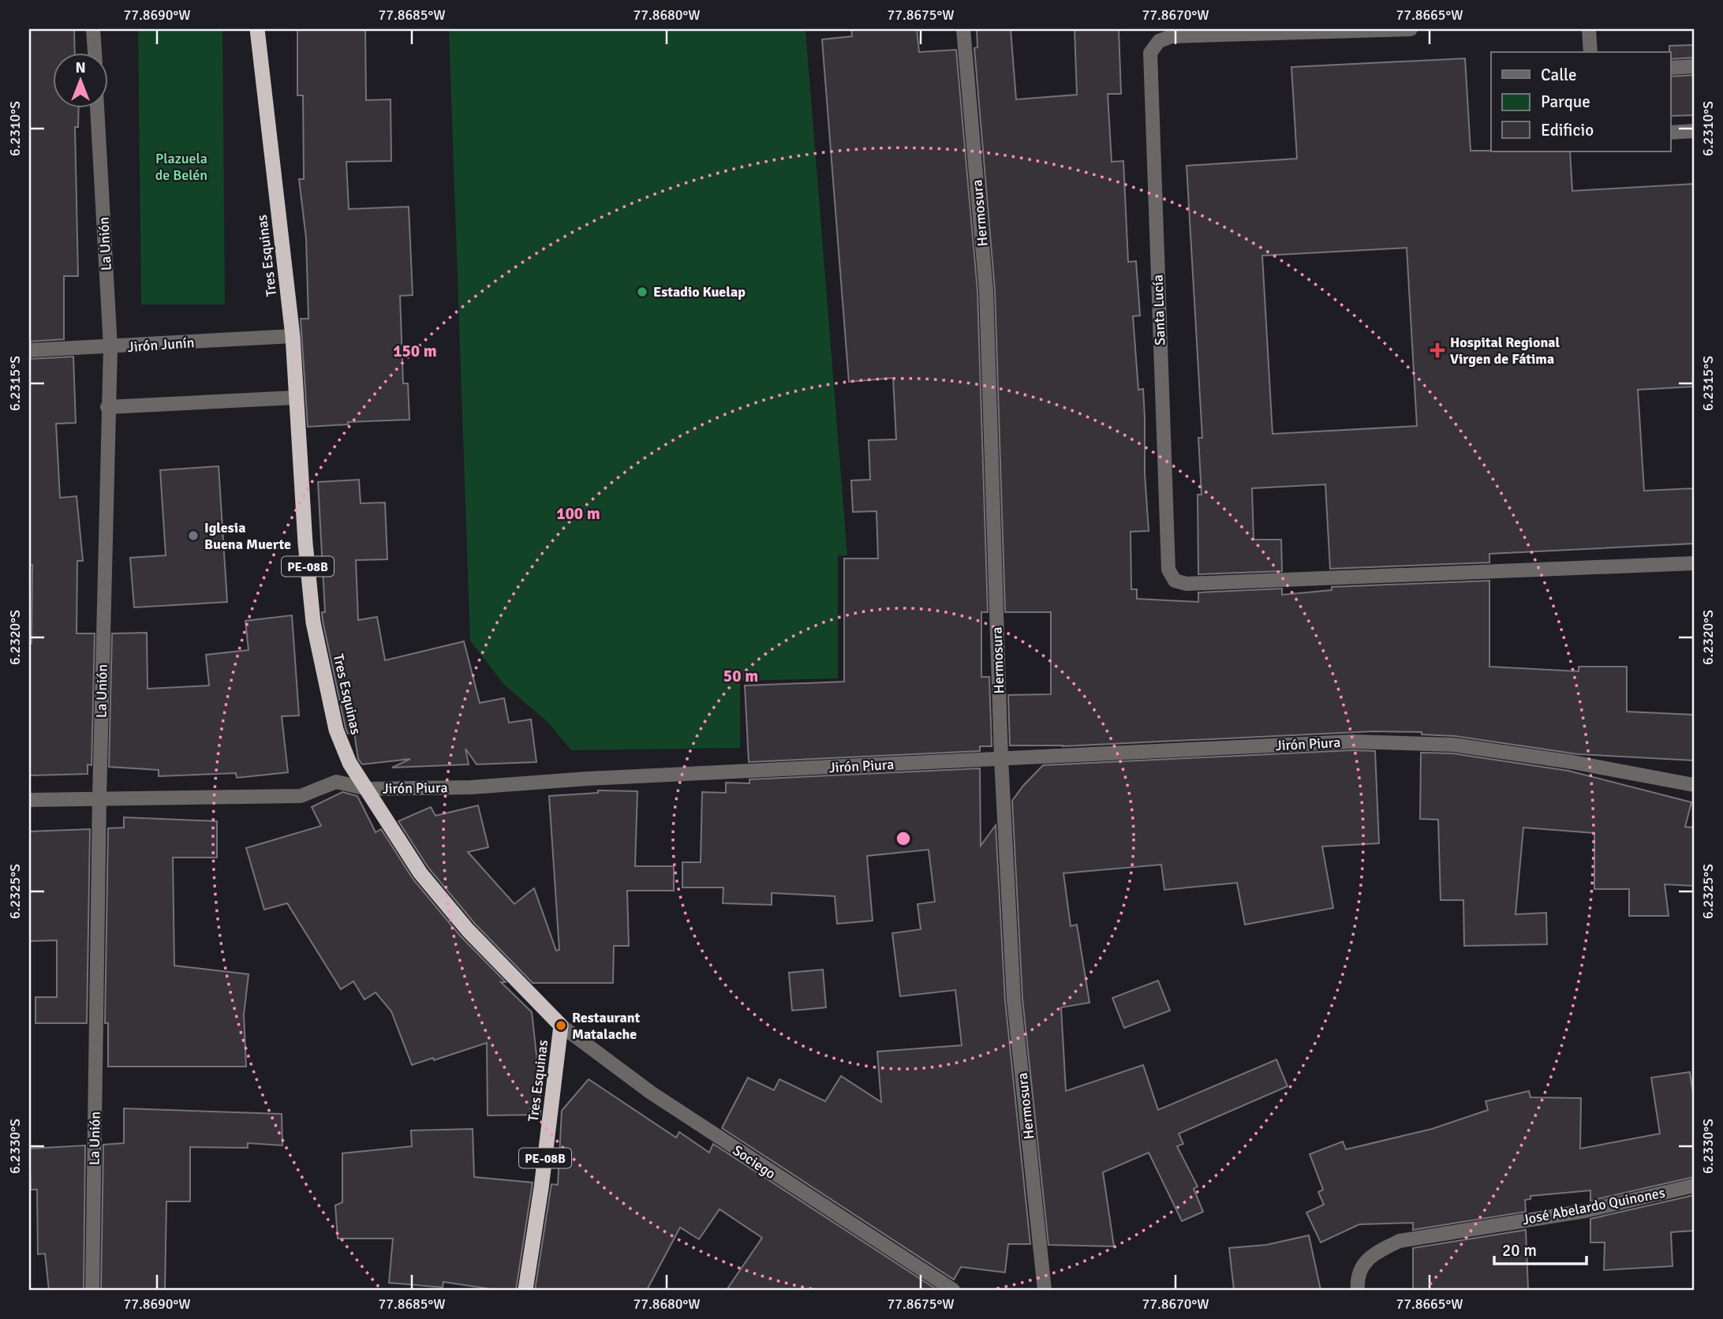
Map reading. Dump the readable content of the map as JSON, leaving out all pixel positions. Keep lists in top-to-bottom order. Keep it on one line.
{"streets":{"highway":["Tres Esquinas","PE-08B"],"street":["Hermosura","La Unión","Santa Lucía","Jirón Junín","Jirón Piura","Sociego","José Abelardo Quinones"]},"crossings":[["Hermosura","Jirón Piura"],["La Unión","Jirón Junín"],["La Unión","Jirón Piura"],["Tres Esquinas","Jirón Junín"],["Tres Esquinas","Jirón Piura"],["Tres Esquinas","Sociego"]],"parks":["Plazuela de Belén"],"places":{"other":["Estadio Kuelap","Iglesia Buena Muerte","Restaurant Matalache"],"health":["Hospital Regional Virgen de Fátima"]},"legend":["Calle","Parque","Edificio"],"scale_bar":"20 m","north":"top","coordinates":["77.8690°W","77.8685°W","77.8680°W","77.8675°W","77.8670°W","77.8665°W","6.2310°S","6.2315°S","6.2320°S","6.2325°S","6.2330°S"],"rings":["150 m","100 m","50 m"]}
